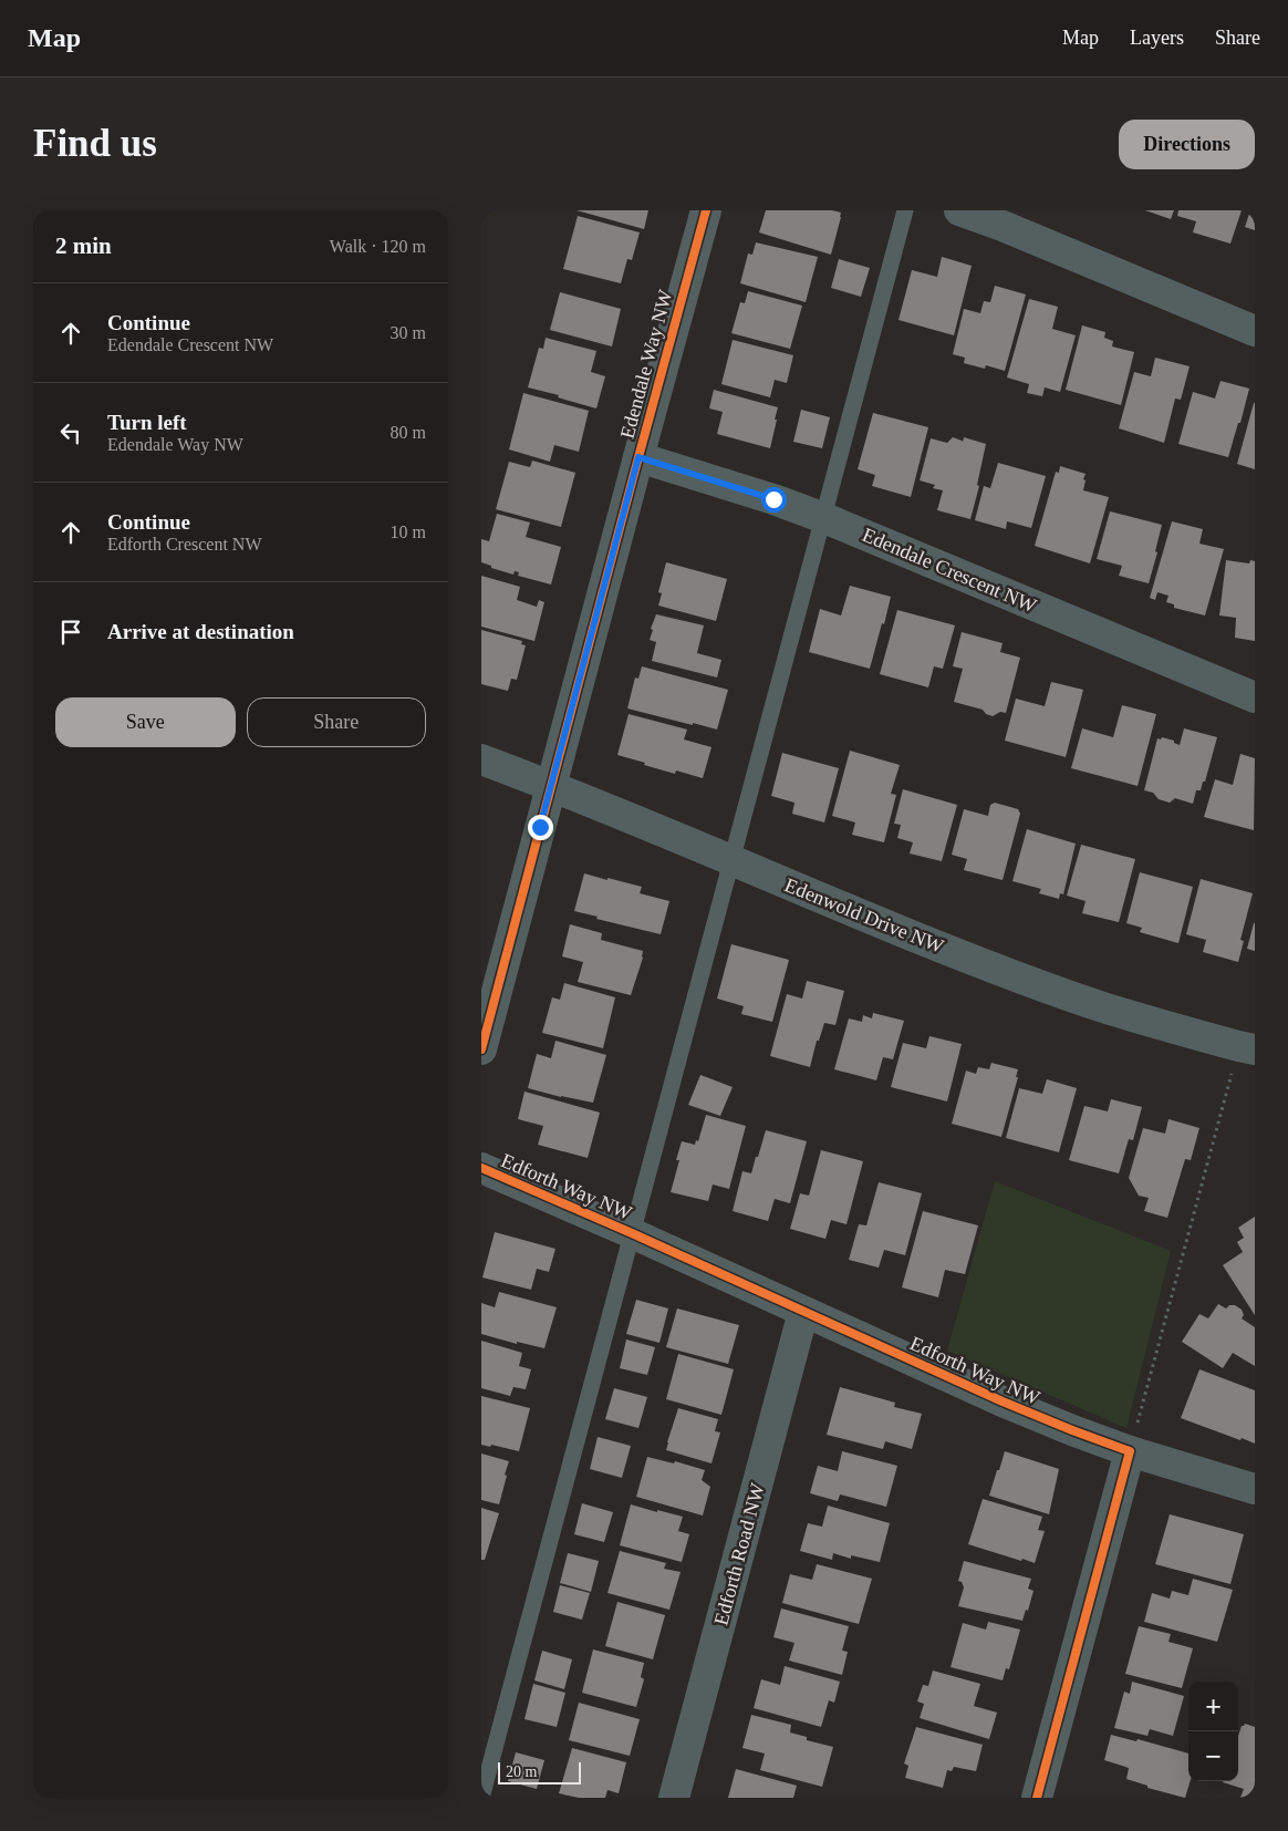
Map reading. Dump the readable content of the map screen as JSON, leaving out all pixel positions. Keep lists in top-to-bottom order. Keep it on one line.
{"streets":{"street":["Edendale Way NW","Edendale Crescent NW","Edenwold Drive NW","Edforth Way NW","Edforth Road NW"]},"crossings":[["Edendale Way NW","Edendale Crescent NW"],["Edendale Way NW","Edenwold Drive NW"],["Edforth Way NW","Edforth Road NW"]],"scale_bar":"20 m","page":{"header":"Map","nav":["Map","Layers","Share"],"buttons":["Directions",["Save","Share"]],"title":"Find us","heading":["2 min","Walk · 120 m"],"list":[["Continue","Edendale Crescent NW","30 m"],["Turn left","Edendale Way NW","80 m"],["Continue","Edforth Crescent NW","10 m"],"Arrive at destination"],"map_buttons":["+","−"],"scale":"20 m"}}
